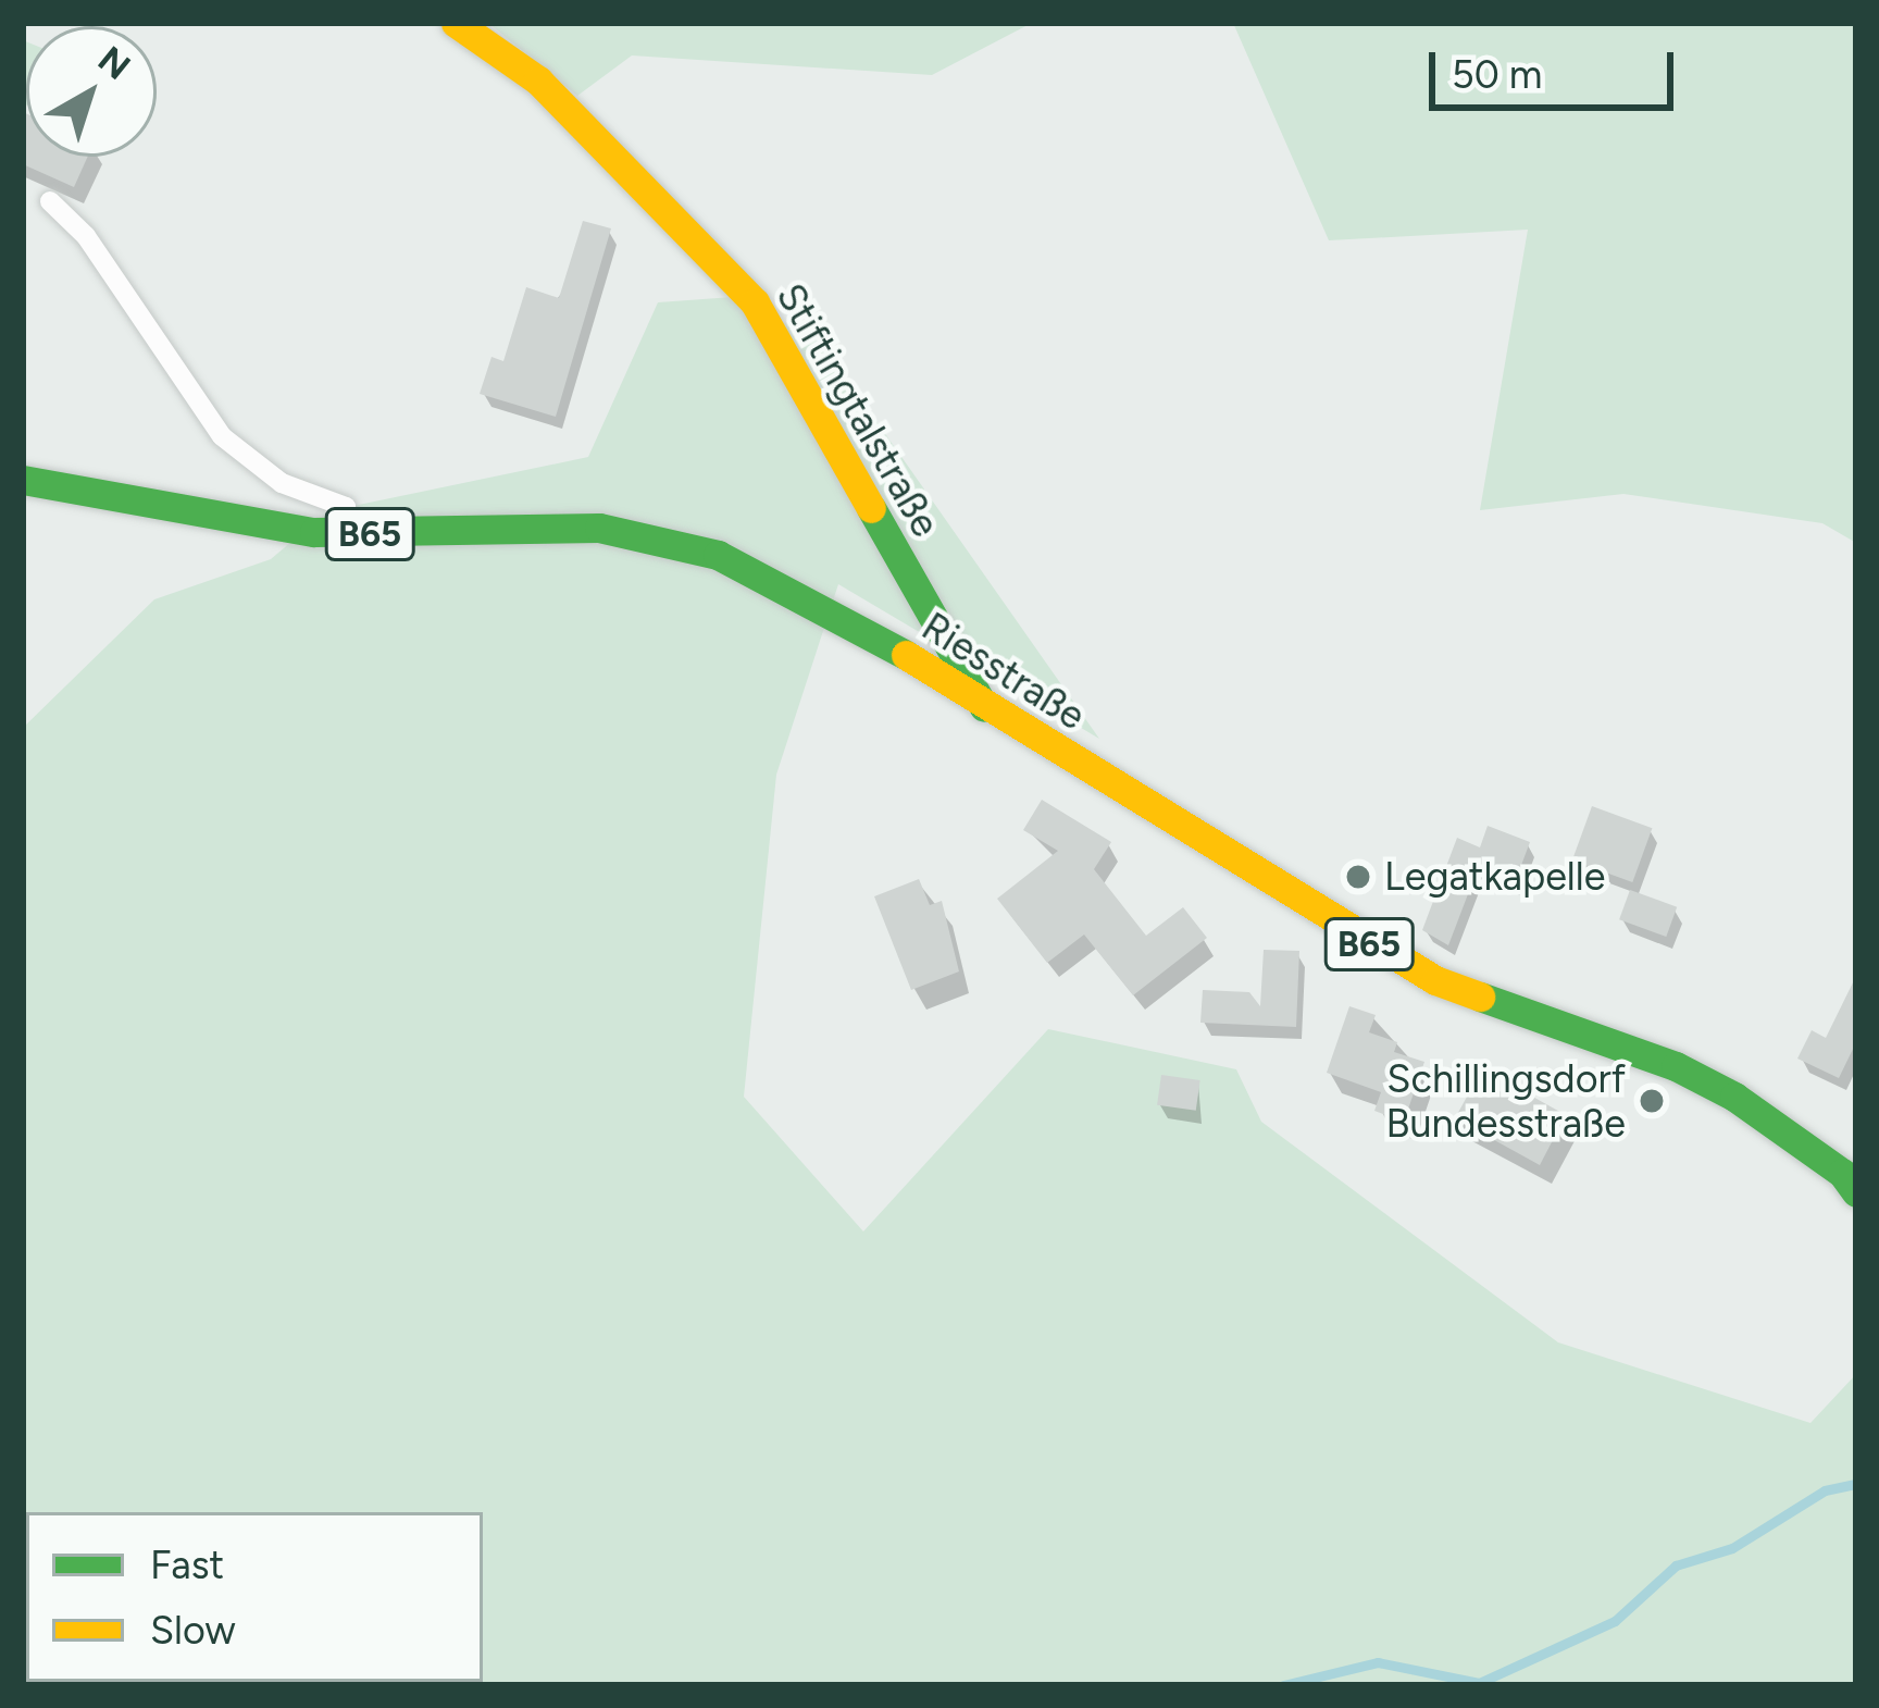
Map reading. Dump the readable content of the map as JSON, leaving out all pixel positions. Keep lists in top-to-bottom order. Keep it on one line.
{"streets":{"main road":["Stiftingtalstraße","B65","Riesstraße"]},"crossings":[["Stiftingtalstraße","Riesstraße"]],"places":["Legatkapelle","Schillingsdorf Bundesstraße"],"legend":["Fast","Slow"],"scale_bar":"50 m","north":"top right"}
